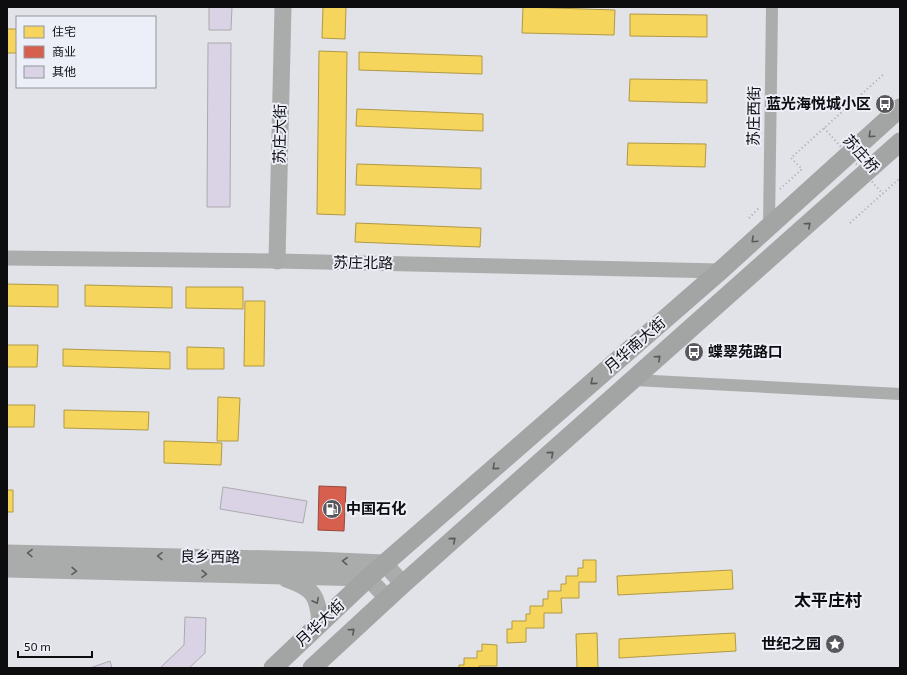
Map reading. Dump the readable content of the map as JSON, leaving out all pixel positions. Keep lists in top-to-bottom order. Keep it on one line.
{"streets":{"main road":["苏庄大街","月华南大街","良乡西路","月华大街"],"street":["苏庄西街","苏庄北路"],"path":["苏庄桥"]},"crossings":[["苏庄西街","月华南大街"],["苏庄大街","苏庄北路"],["苏庄北路","月华南大街"],["月华南大街","良乡西路"],["月华南大街","月华大街"],["良乡西路","月华大街"]],"districts":["太平庄村"],"places":{"bus stop":["蓝光海悦城小区","蝶翠苑路口"],"fuel station":["中国石化"],"place":["世纪之园"]},"legend":["住宅","商业","其他"],"scale_bar":"50 m"}
